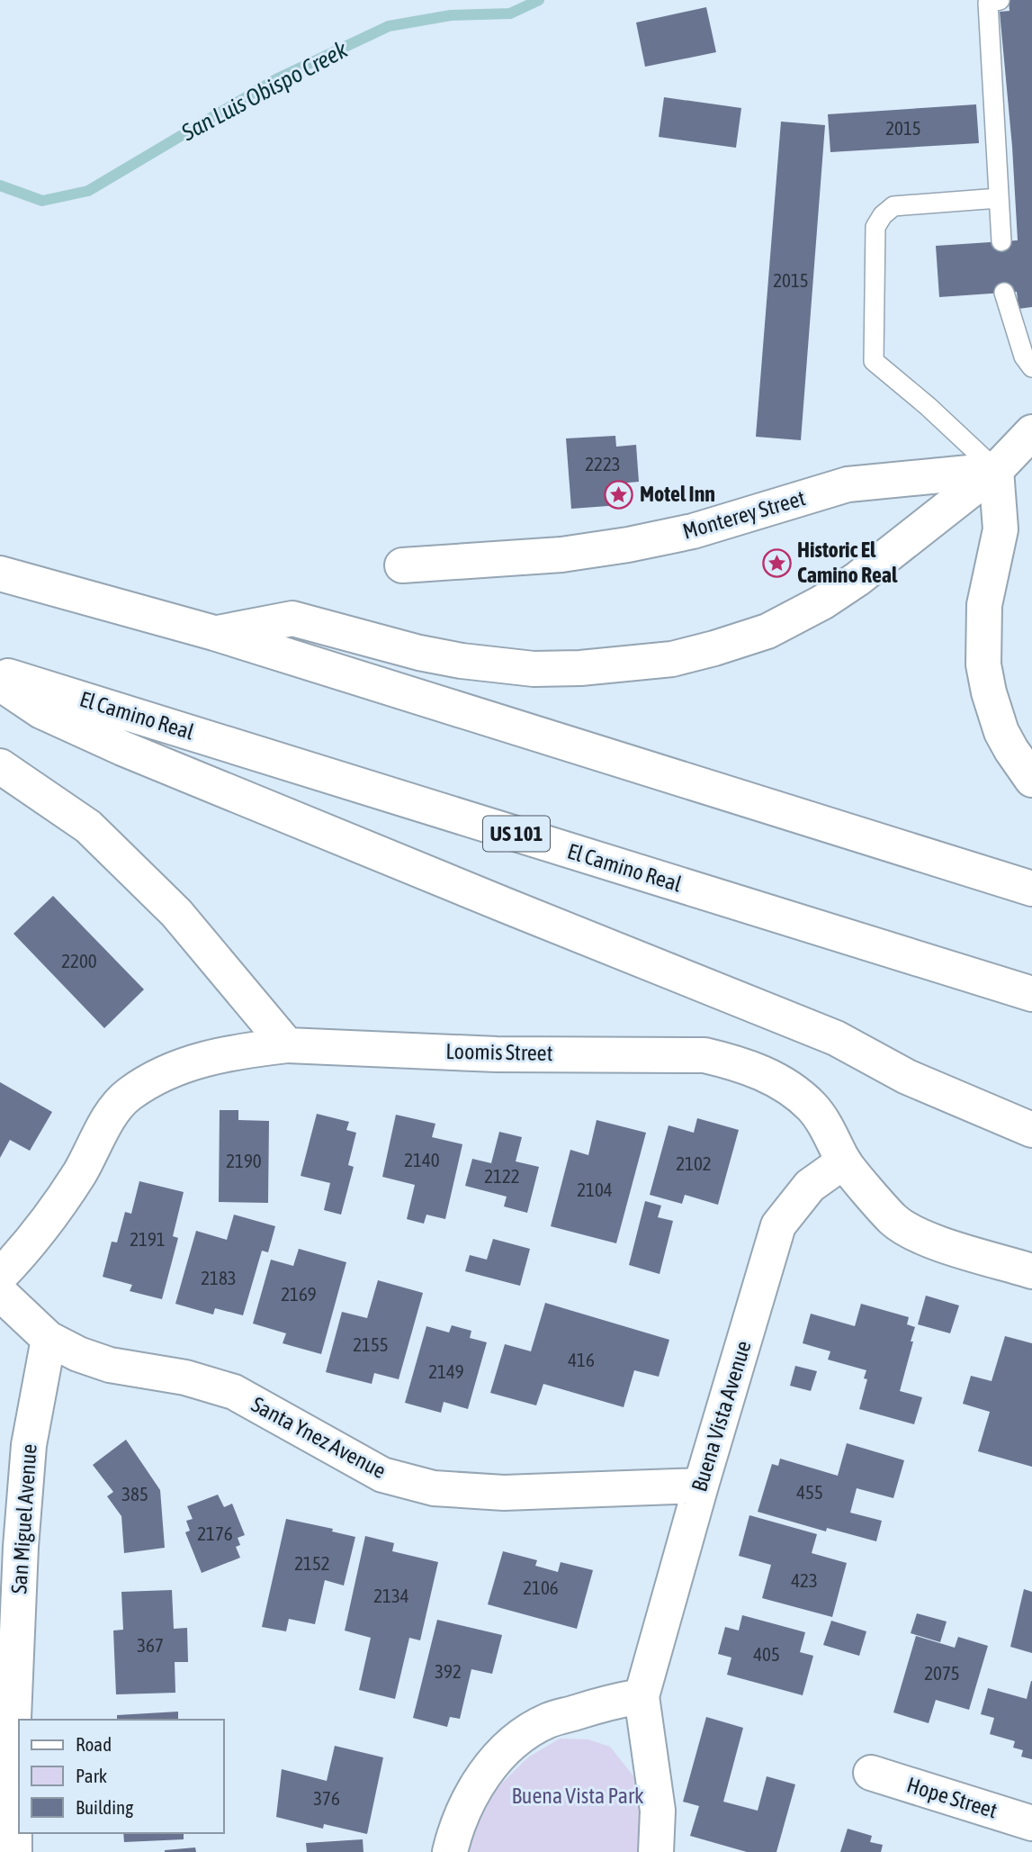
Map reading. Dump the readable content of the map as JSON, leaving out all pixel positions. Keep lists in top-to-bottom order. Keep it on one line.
{"streets":{"main road":["Monterey Street","El Camino Real","US 101","Loomis Street","Buena Vista Avenue","Santa Ynez Avenue","San Miguel Avenue","Hope Street"]},"crossings":[["Loomis Street","Buena Vista Avenue"],["Buena Vista Avenue","Santa Ynez Avenue"],["Santa Ynez Avenue","San Miguel Avenue"]],"water":["San Luis Obispo Creek"],"parks":["Buena Vista Park"],"places":{"place":["Motel Inn","Historic El Camino Real"]},"house_numbers":["2015","2015","2223","2200","2140","2190","2102","2122","2104","2191","2183","2169","2155","416","2149","455","385","2176","2152","423","2106","2134","367","405","392","2075","376"],"legend":["Road","Park","Building"]}
